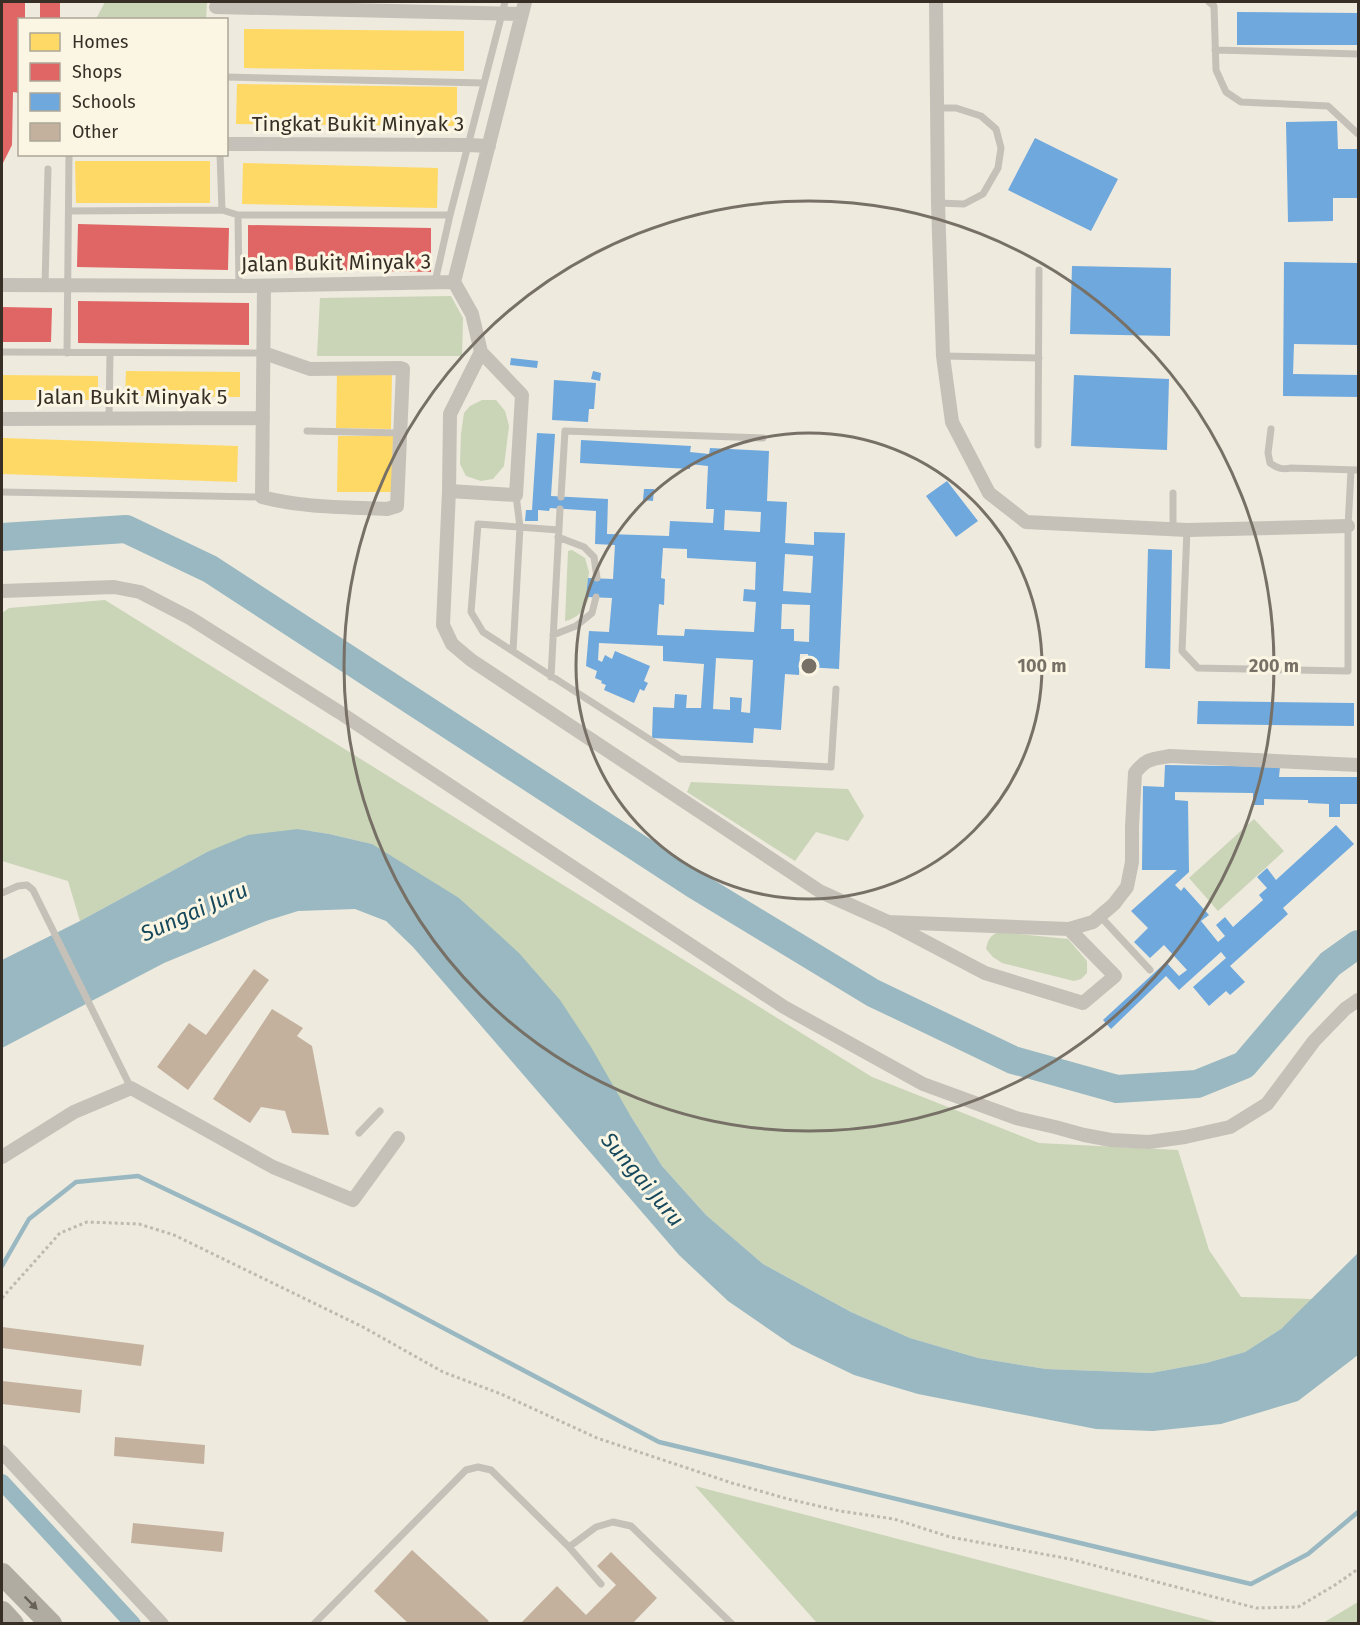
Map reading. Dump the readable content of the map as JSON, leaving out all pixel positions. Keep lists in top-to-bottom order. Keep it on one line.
{"streets":{"street":["Tingkat Bukit Minyak 3","Jalan Bukit Minyak 3","Jalan Bukit Minyak 5"]},"crossings":[["Tingkat Bukit Minyak 3","Jalan Bukit Minyak 3"]],"water":["Sungai Juru"],"legend":["Homes","Shops","Schools","Other"],"rings":["100 m","200 m"]}
